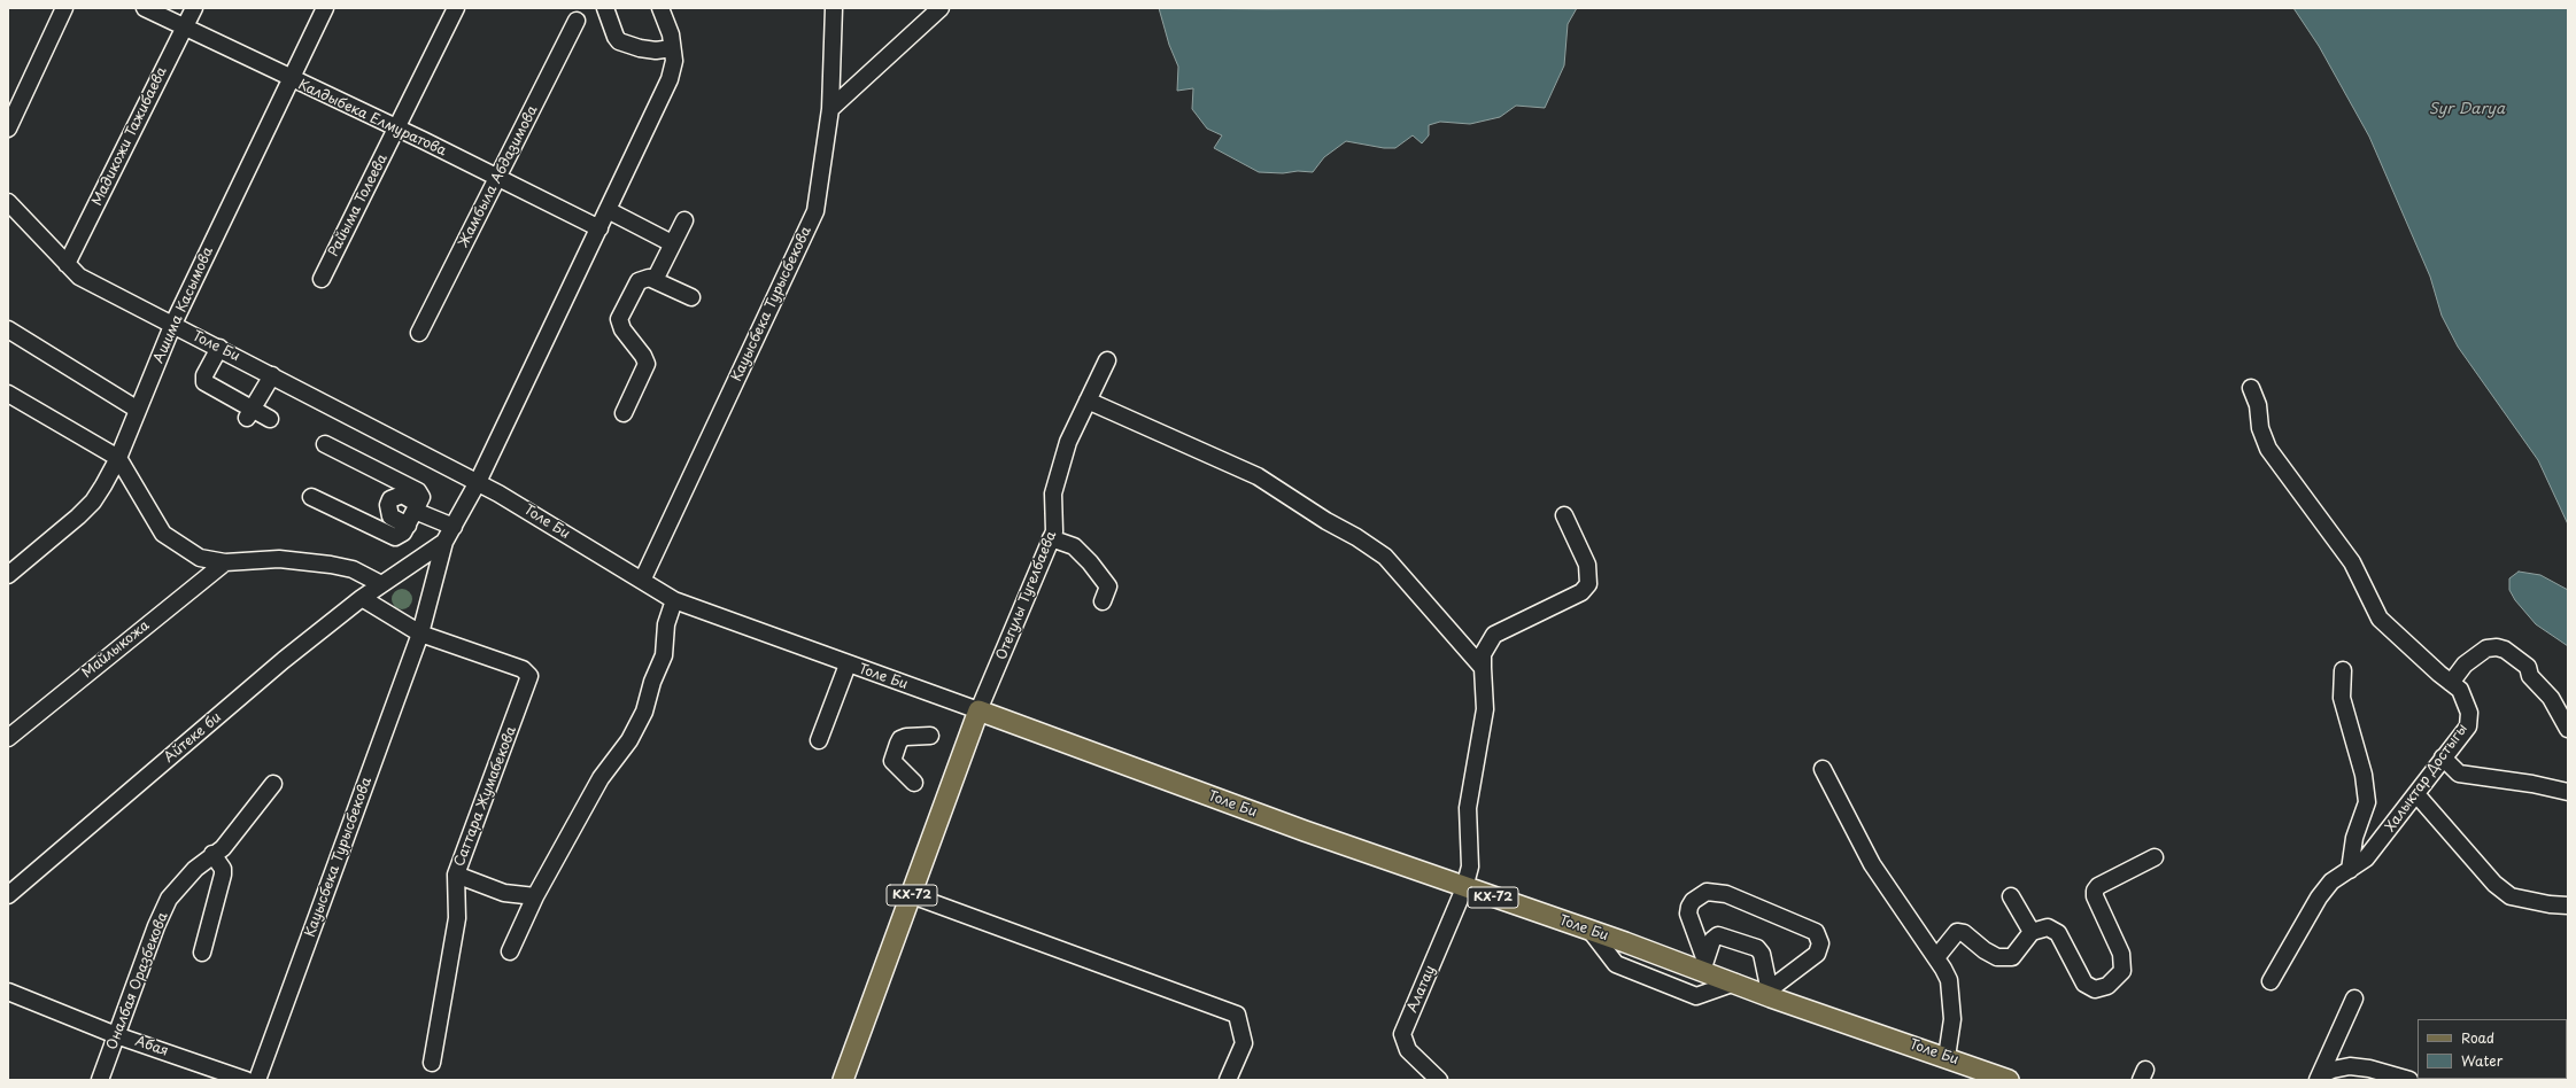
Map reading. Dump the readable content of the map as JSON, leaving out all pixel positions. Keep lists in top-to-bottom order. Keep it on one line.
{"streets":{"main road":["Толе Би","КХ-72"],"street":["Калдыбека Елмуратова","Мадикожи Тажибаева","Жамбыла Абдазимова","Райыма Толеева","Кауысбека Турысбекова","Ашима Касымова","Отегулы Тугелбаева","Майлыкожа","Айтеке би","Халыктар Достыгы","Саттара Жумабекова","Оналбая Оразбекова","Алатау","Абая"]},"crossings":[["Калдыбека Елмуратова","Мадикожи Тажибаева"],["Калдыбека Елмуратова","Жамбыла Абдазимова"],["Калдыбека Елмуратова","Райыма Толеева"],["Калдыбека Елмуратова","Ашима Касымова"],["Мадикожи Тажибаева","Толе Би"],["Кауысбека Турысбекова","Толе Би"],["Кауысбека Турысбекова","Айтеке би"],["Кауысбека Турысбекова","Саттара Жумабекова"],["Ашима Касымова","Толе Би"],["Толе Би","Отегулы Тугелбаева"],["Толе Би","КХ-72"],["Толе Би","Алатау"],["Отегулы Тугелбаева","КХ-72"],["Оналбая Оразбекова","Абая"]],"water":["Syr Darya"],"legend":["Road","Water"]}
